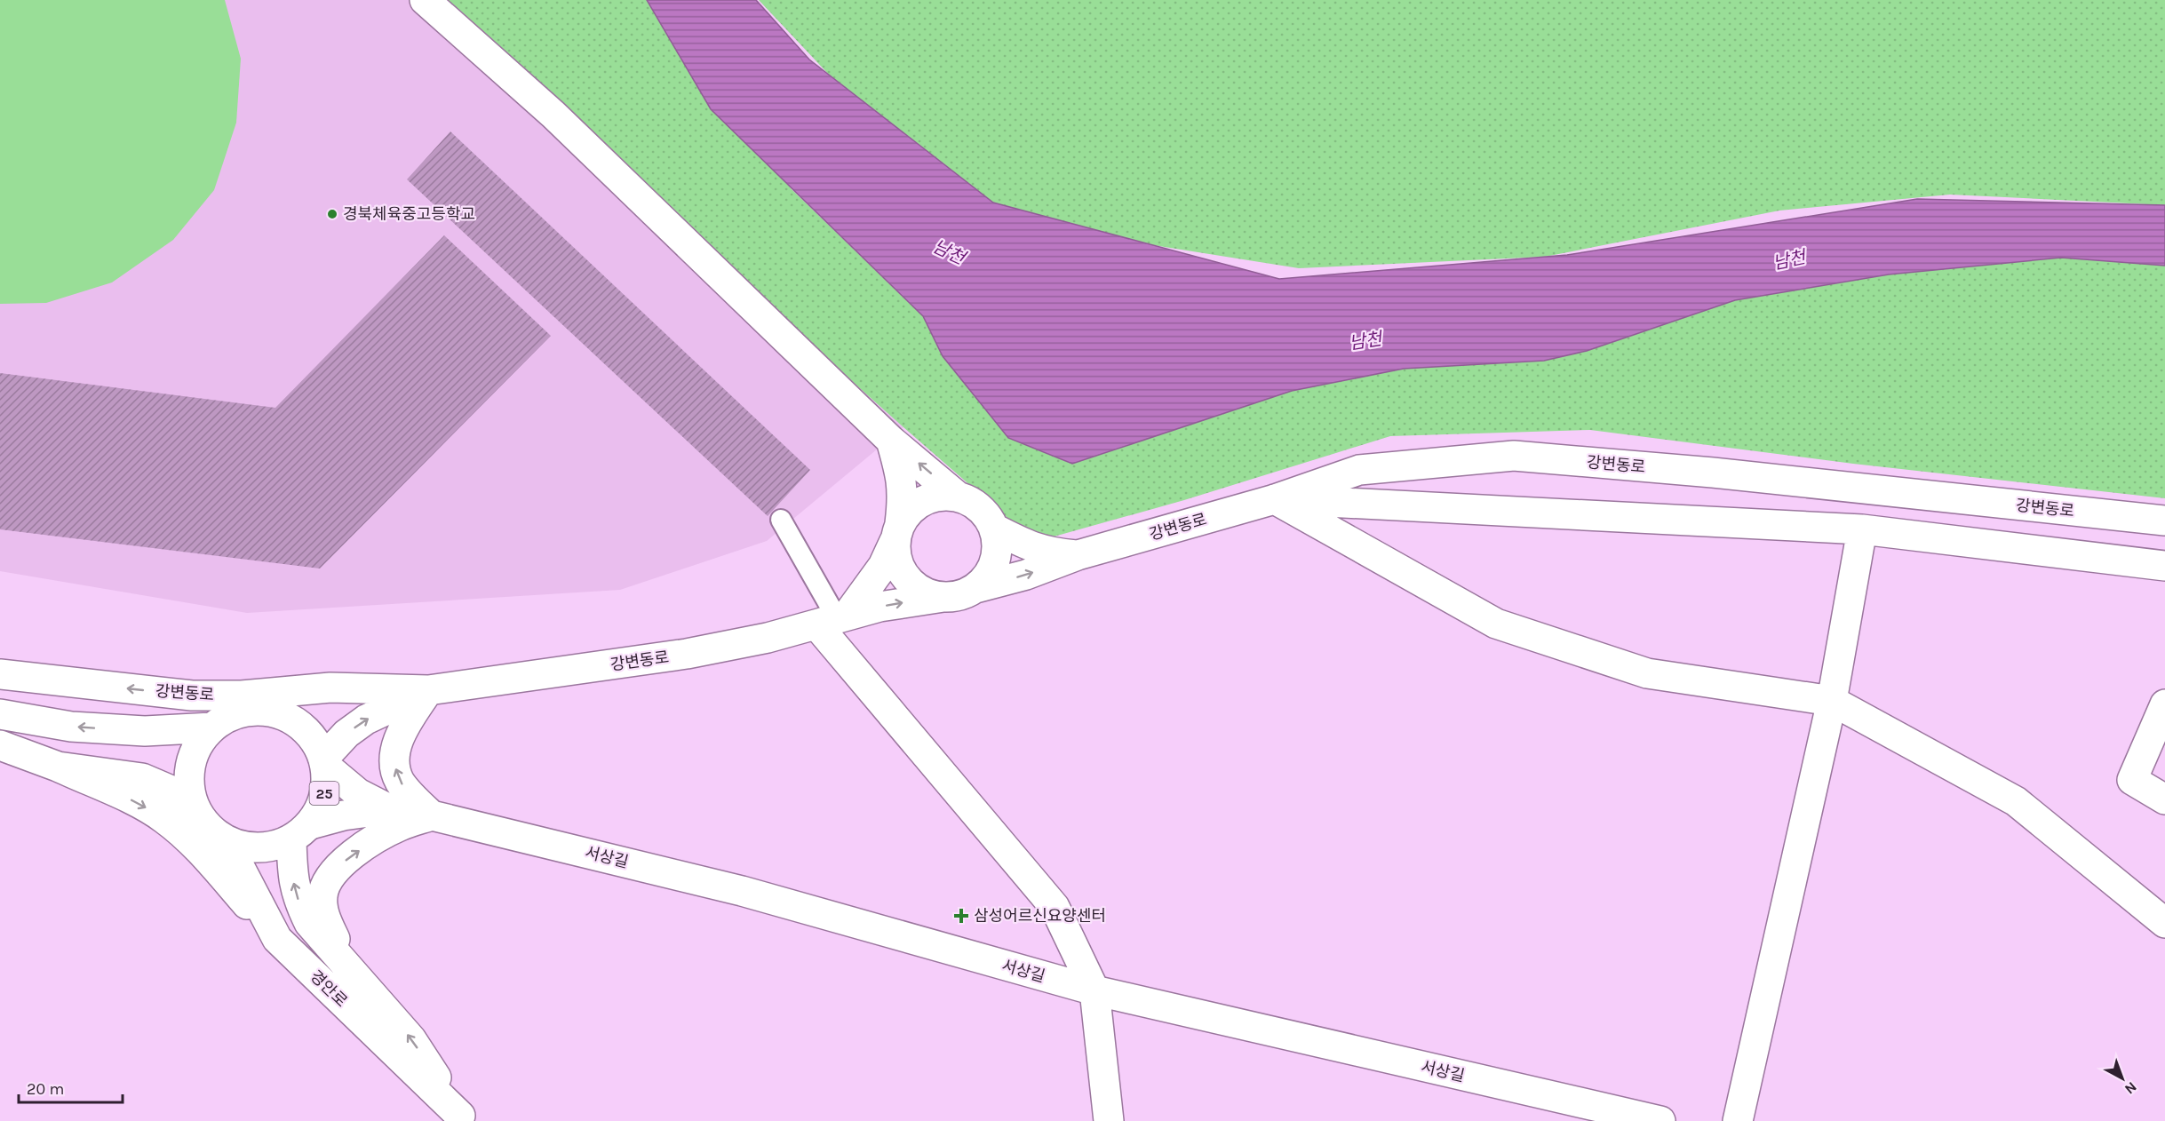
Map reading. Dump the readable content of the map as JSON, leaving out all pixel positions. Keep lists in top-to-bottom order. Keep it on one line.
{"streets":{"street":["강변동로","25","서상길","경안로"]},"crossings":[["강변동로","경안로"],["25","경안로"]],"water":["남천"],"places":{"other":["경북체육중고등학교"],"health":["삼성어르신요양센터"]},"scale_bar":"20 m","north":"bottom right"}
